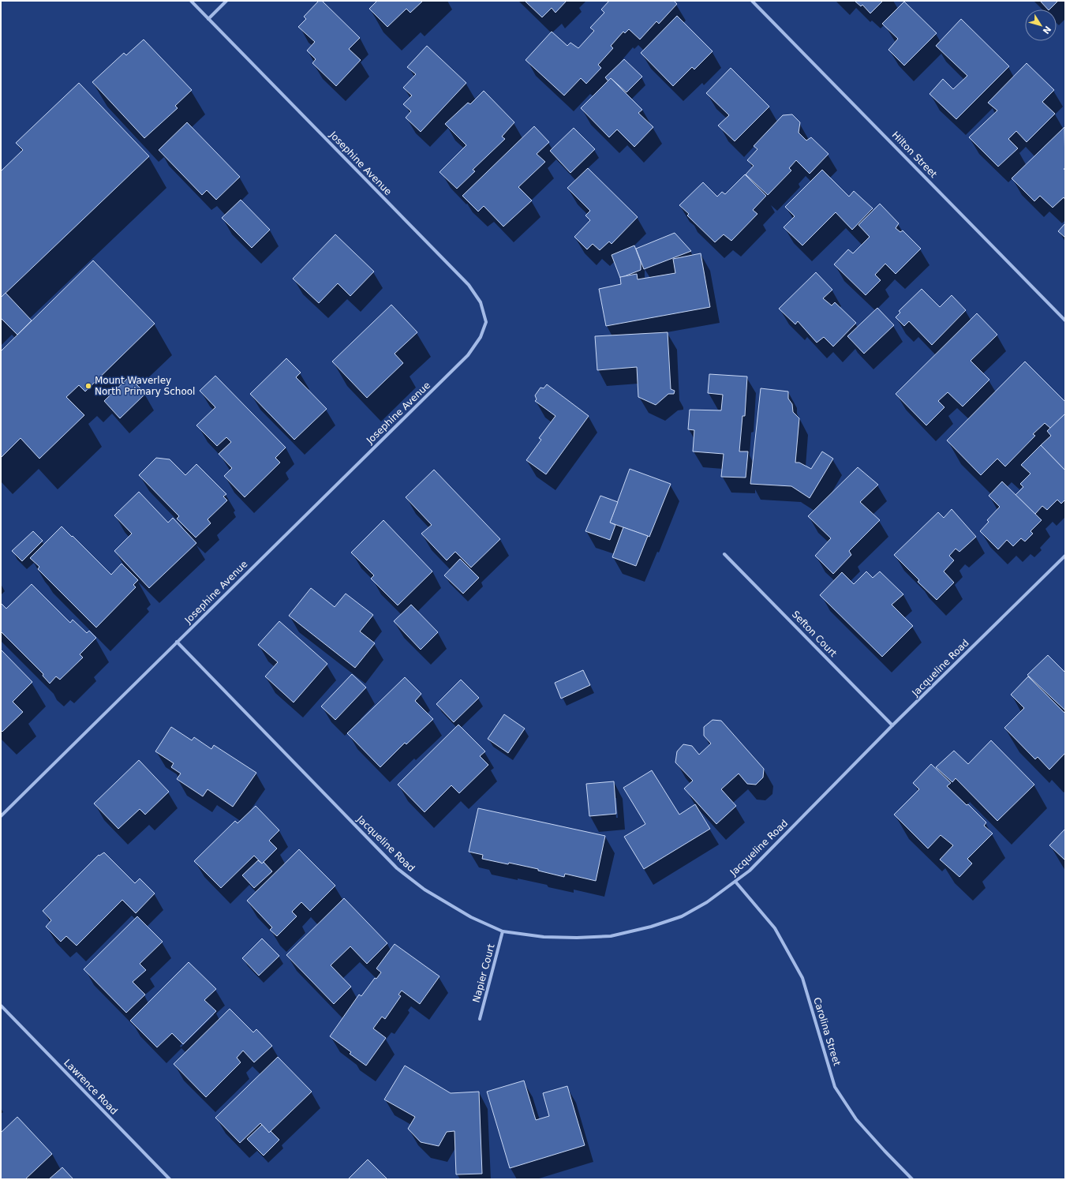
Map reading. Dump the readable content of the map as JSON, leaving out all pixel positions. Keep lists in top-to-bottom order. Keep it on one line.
{"streets":{"street":["Hilton Street","Josephine Avenue","Sefton Court","Jacqueline Road","Napier Court","Carolina Street","Lawrence Road"]},"crossings":[["Josephine Avenue","Jacqueline Road"],["Sefton Court","Jacqueline Road"],["Jacqueline Road","Napier Court"],["Jacqueline Road","Carolina Street"]],"places":["Mount Waverley North Primary School"],"north":"bottom right"}
